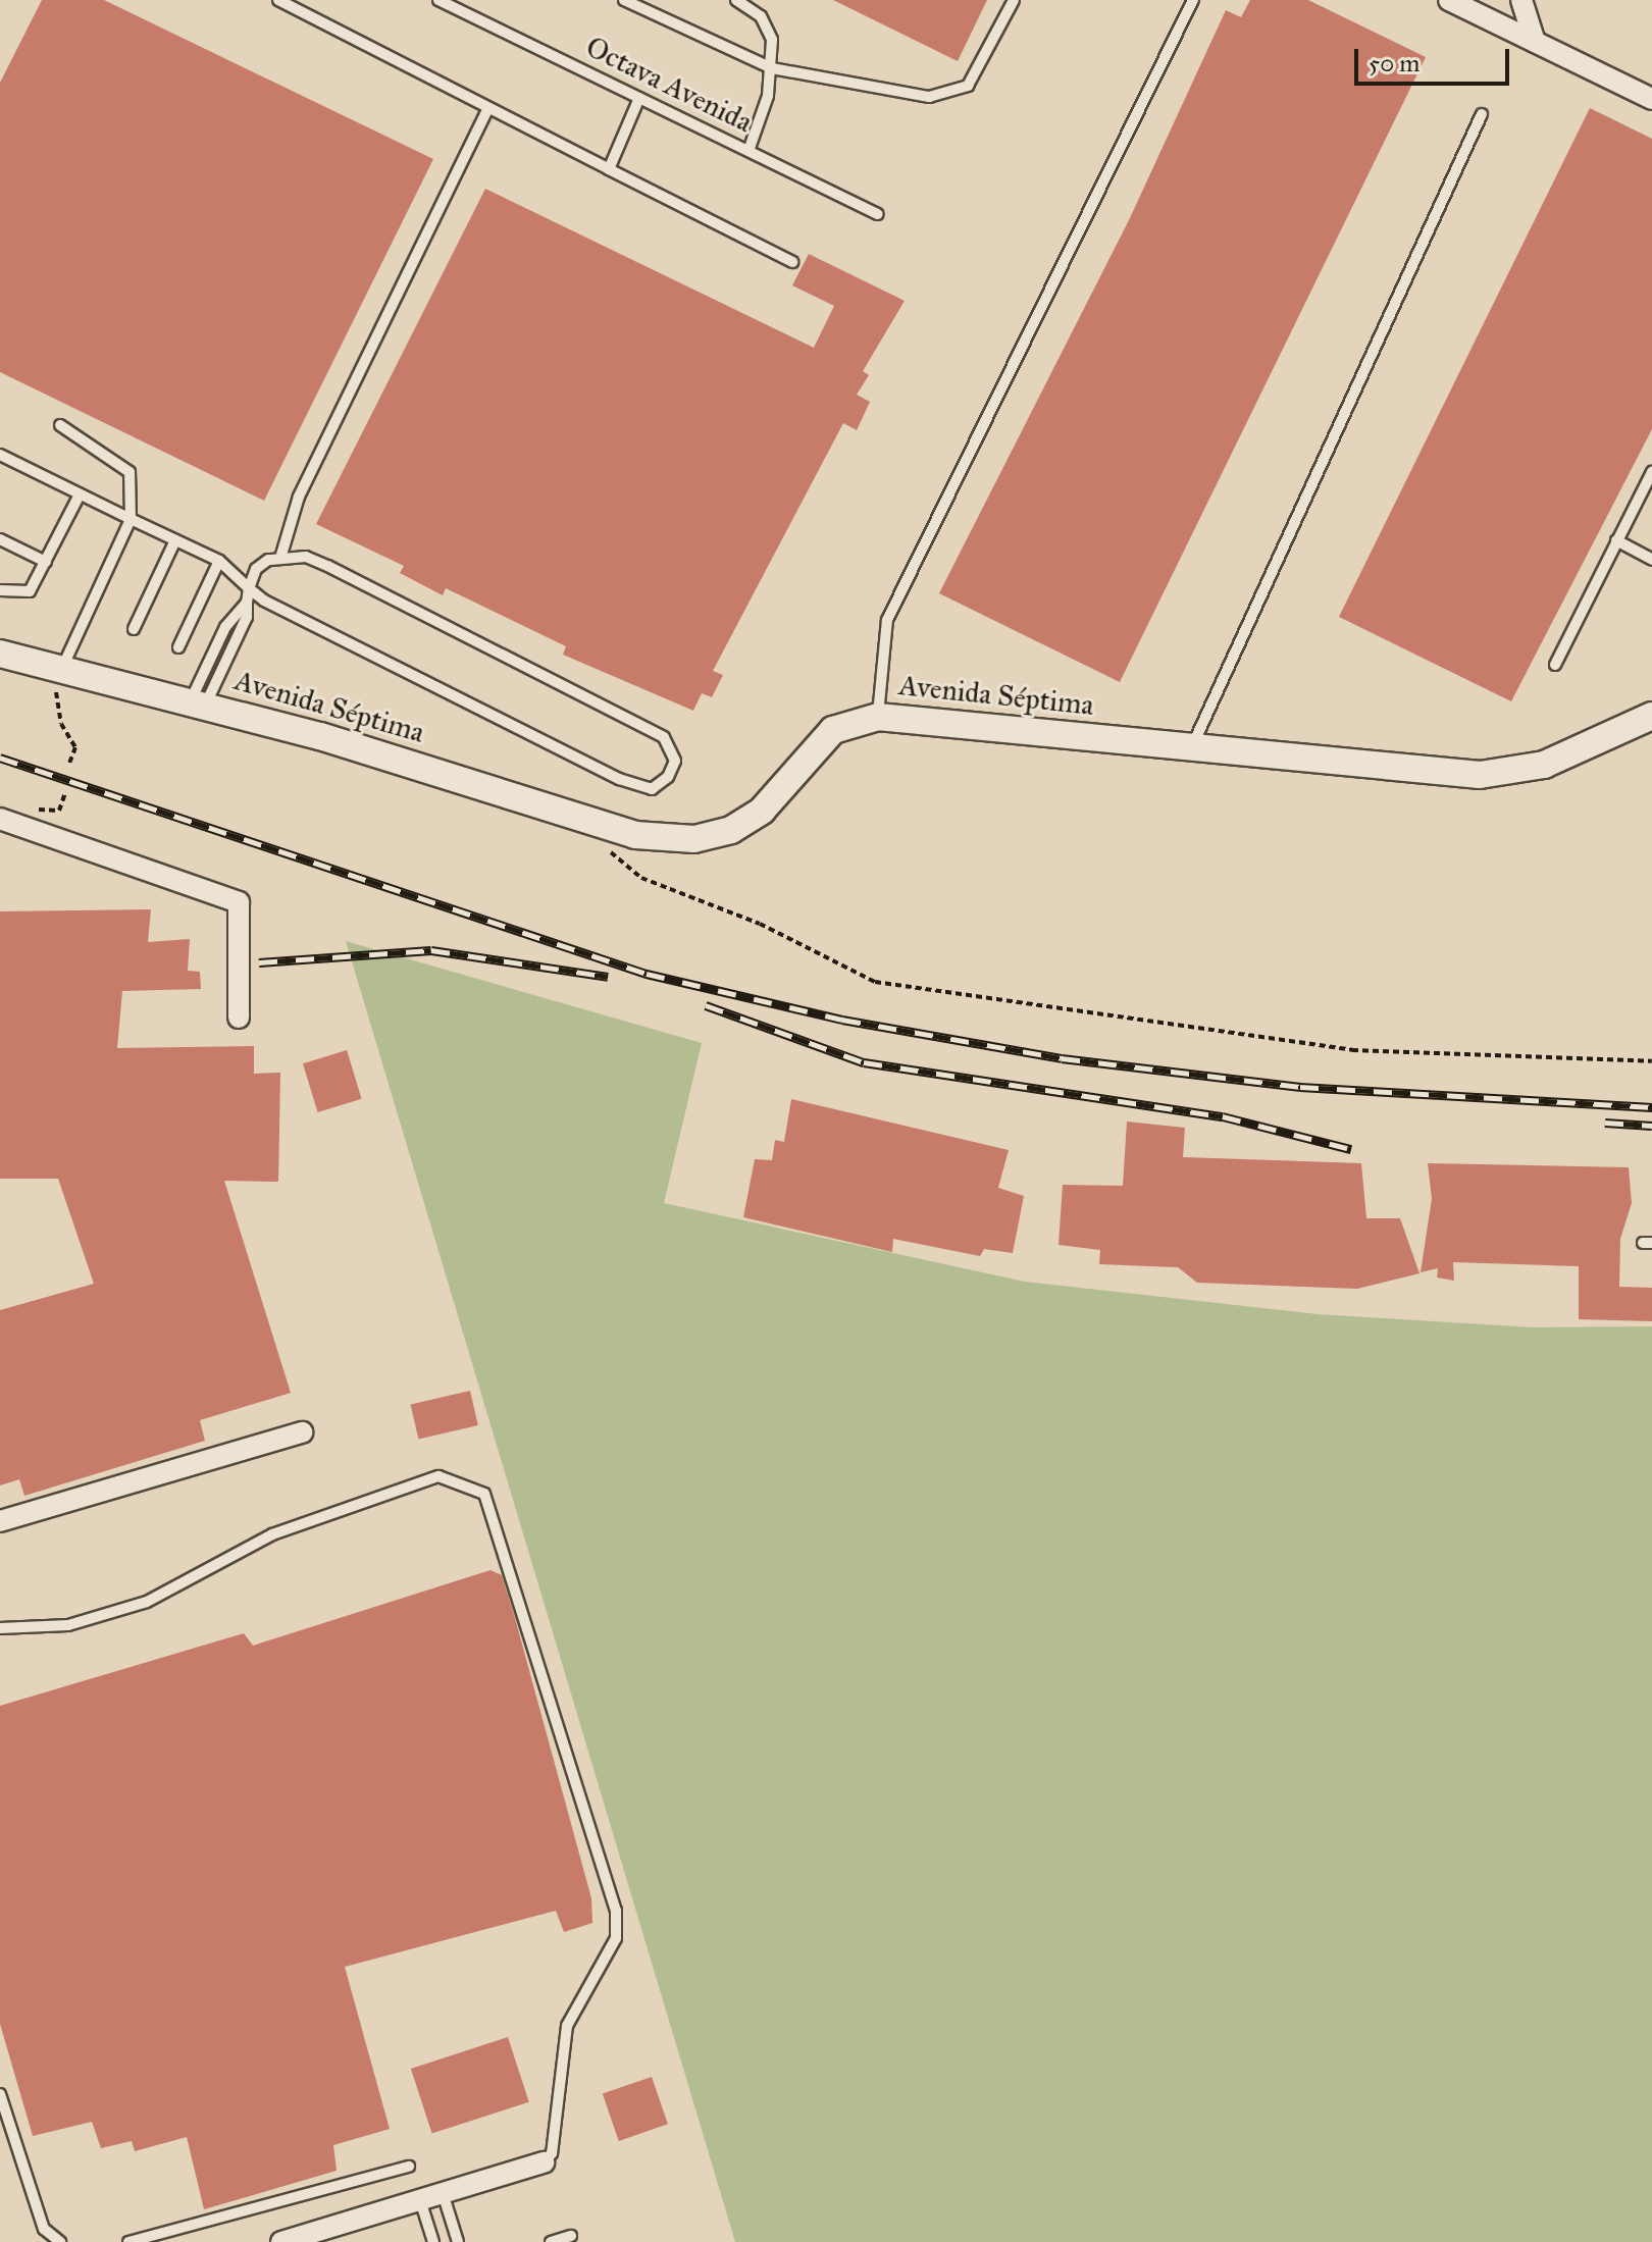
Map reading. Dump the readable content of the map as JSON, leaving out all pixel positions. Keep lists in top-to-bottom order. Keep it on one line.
{"streets":{"street":["Avenida Séptima"],"lane":["Octava Avenida"]},"scale_bar":"50 m"}
